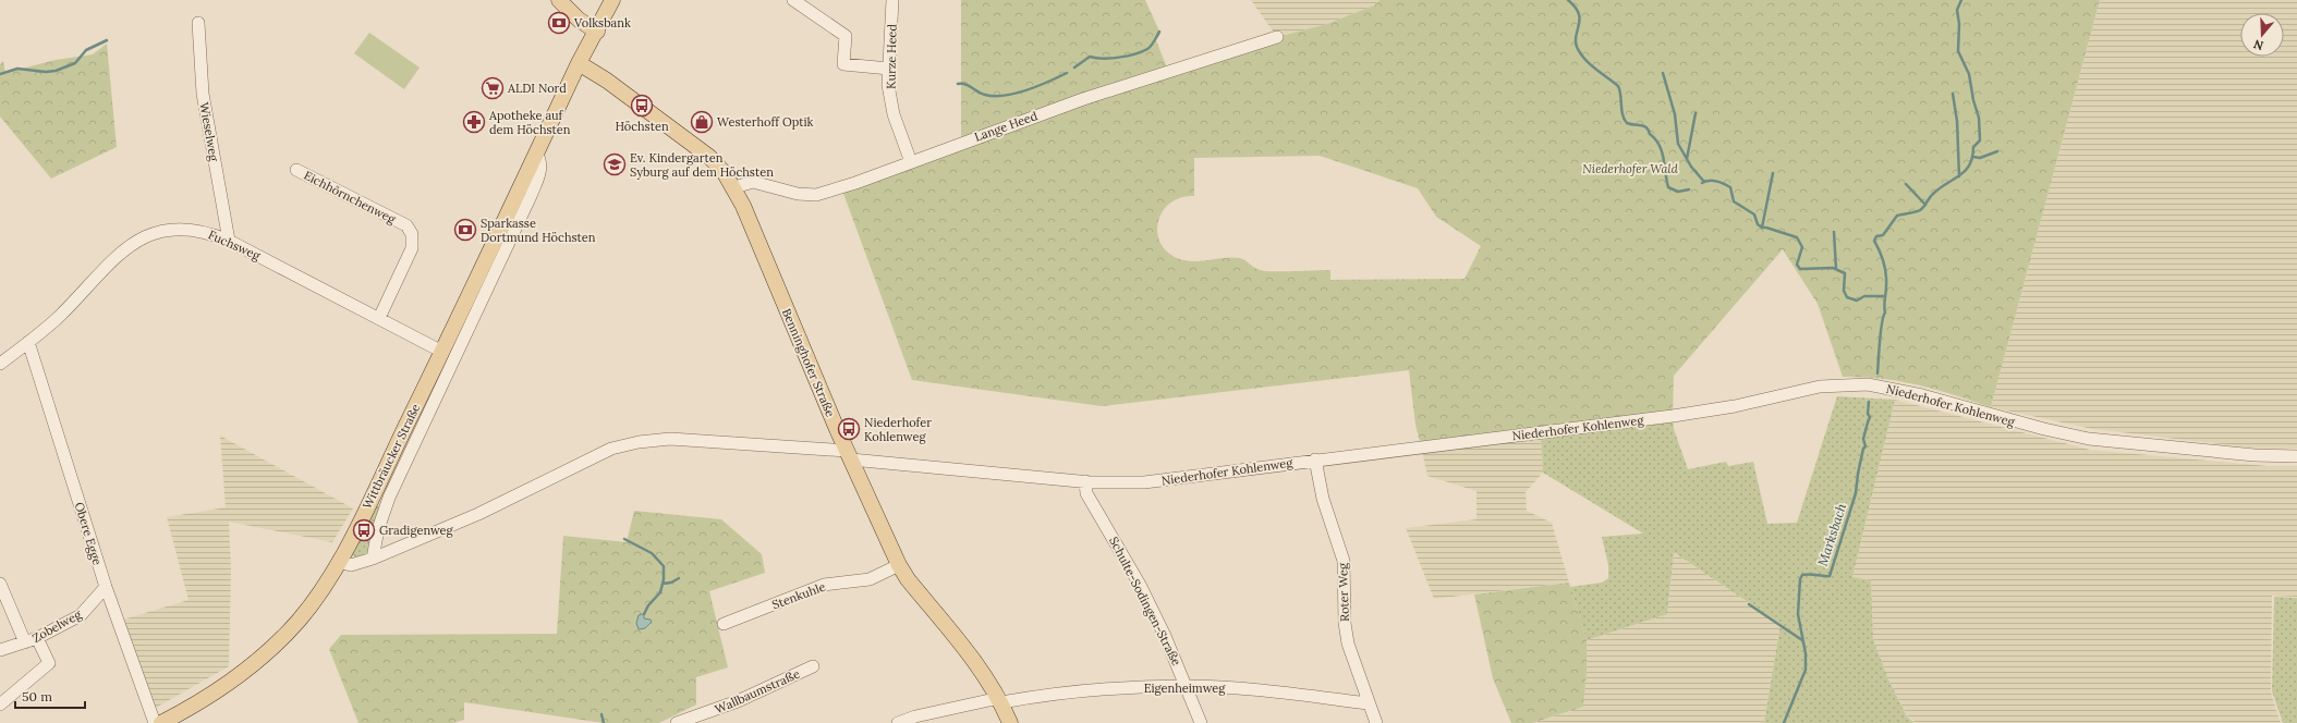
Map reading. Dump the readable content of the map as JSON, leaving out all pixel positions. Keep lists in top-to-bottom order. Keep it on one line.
{"streets":{"main road":["Benninghofer Straße","Wittbräucker Straße"],"street":["Kurze Heed","Lange Heed","Wieselweg","Eichhörnchenweg","Fuchsweg","Niederhofer Kohlenweg","Obere Egge","Roter Weg","Stenkuhle","Schulte-Sodingen-Straße","Zobelweg","Eigenheimweg","Wallbaumstraße"]},"crossings":[["Kurze Heed","Lange Heed"],["Lange Heed","Benninghofer Straße"],["Wieselweg","Fuchsweg"],["Eichhörnchenweg","Fuchsweg"],["Fuchsweg","Wittbräucker Straße"],["Fuchsweg","Obere Egge"],["Benninghofer Straße","Niederhofer Kohlenweg"],["Benninghofer Straße","Wittbräucker Straße"],["Benninghofer Straße","Stenkuhle"],["Benninghofer Straße","Eigenheimweg"],["Niederhofer Kohlenweg","Wittbräucker Straße"],["Niederhofer Kohlenweg","Roter Weg"],["Niederhofer Kohlenweg","Schulte-Sodingen-Straße"],["Obere Egge","Zobelweg"],["Roter Weg","Eigenheimweg"],["Schulte-Sodingen-Straße","Eigenheimweg"]],"water":["Marksbach"],"parks":["Niederhofer Wald"],"places":{"bank":["Volksbank","Sparkasse Dortmund Höchsten"],"supermarket":["ALDI Nord"],"bus stop":["Höchsten","Niederhofer Kohlenweg","Gradigenweg"],"pharmacy":["Apotheke auf dem Höchsten"],"shop":["Westerhoff Optik"],"school or university":["Ev. Kindergarten Syburg auf dem Höchsten"]},"scale_bar":"50 m","north":"bottom"}
